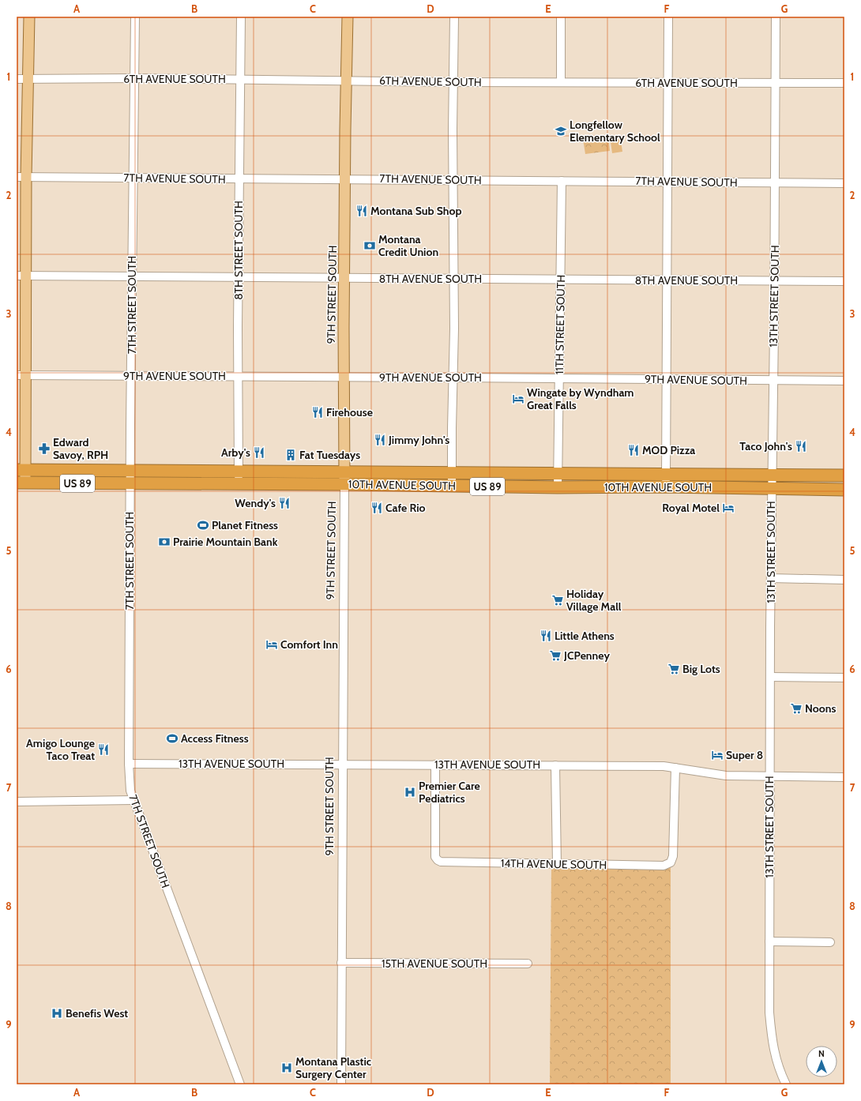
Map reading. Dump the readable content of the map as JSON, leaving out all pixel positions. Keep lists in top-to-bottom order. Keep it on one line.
{"streets":{"highway":["US 89","10TH AVENUE SOUTH"],"main road":["9TH STREET SOUTH"],"street":["6TH AVENUE SOUTH","7TH AVENUE SOUTH","8TH STREET SOUTH","8TH AVENUE SOUTH","13TH STREET SOUTH","7TH STREET SOUTH","11TH STREET SOUTH","9TH AVENUE SOUTH","13TH AVENUE SOUTH","14TH AVENUE SOUTH","15TH AVENUE SOUTH"]},"crossings":[["6TH AVENUE SOUTH","8TH STREET SOUTH"],["6TH AVENUE SOUTH","9TH STREET SOUTH"],["6TH AVENUE SOUTH","13TH STREET SOUTH"],["6TH AVENUE SOUTH","7TH STREET SOUTH"],["7TH AVENUE SOUTH","8TH STREET SOUTH"],["7TH AVENUE SOUTH","9TH STREET SOUTH"],["7TH AVENUE SOUTH","13TH STREET SOUTH"],["7TH AVENUE SOUTH","7TH STREET SOUTH"],["7TH AVENUE SOUTH","11TH STREET SOUTH"],["8TH STREET SOUTH","8TH AVENUE SOUTH"],["8TH STREET SOUTH","9TH AVENUE SOUTH"],["8TH STREET SOUTH","10TH AVENUE SOUTH"],["8TH AVENUE SOUTH","9TH STREET SOUTH"],["8TH AVENUE SOUTH","13TH STREET SOUTH"],["8TH AVENUE SOUTH","7TH STREET SOUTH"],["8TH AVENUE SOUTH","11TH STREET SOUTH"],["9TH STREET SOUTH","9TH AVENUE SOUTH"],["9TH STREET SOUTH","10TH AVENUE SOUTH"],["9TH STREET SOUTH","13TH AVENUE SOUTH"],["9TH STREET SOUTH","15TH AVENUE SOUTH"],["13TH STREET SOUTH","9TH AVENUE SOUTH"],["13TH STREET SOUTH","10TH AVENUE SOUTH"],["13TH STREET SOUTH","13TH AVENUE SOUTH"],["7TH STREET SOUTH","9TH AVENUE SOUTH"],["7TH STREET SOUTH","10TH AVENUE SOUTH"],["7TH STREET SOUTH","13TH AVENUE SOUTH"],["11TH STREET SOUTH","9TH AVENUE SOUTH"],["11TH STREET SOUTH","10TH AVENUE SOUTH"],["13TH AVENUE SOUTH","14TH AVENUE SOUTH"]],"places":{"school or university":["Longfellow Elementary School"],"restaurant":["Montana Sub Shop","Firehouse","Jimmy John's","Taco John's","MOD Pizza","Arby's","Wendy's","Cafe Rio","Little Athens","Amigo Lounge Taco Treat"],"bank":["Montana Credit Union","Prairie Mountain Bank"],"hotel":["Wingate by Wyndham Great Falls","Royal Motel","Comfort Inn","Super 8"],"pharmacy":["Edward Savoy, RPH"],"building":["Fat Tuesdays"],"sports":["Planet Fitness","Access Fitness"],"supermarket":["Holiday Village Mall","JCPenney","Big Lots","Noons"],"hospital":["Premier Care Pediatrics","Benefis West","Montana Plastic Surgery Center"]},"north":"top","grid":{"columns":["A","B","C","D","E","F","G"],"rows":["1","2","3","4","5","6","7","8","9"]}}
